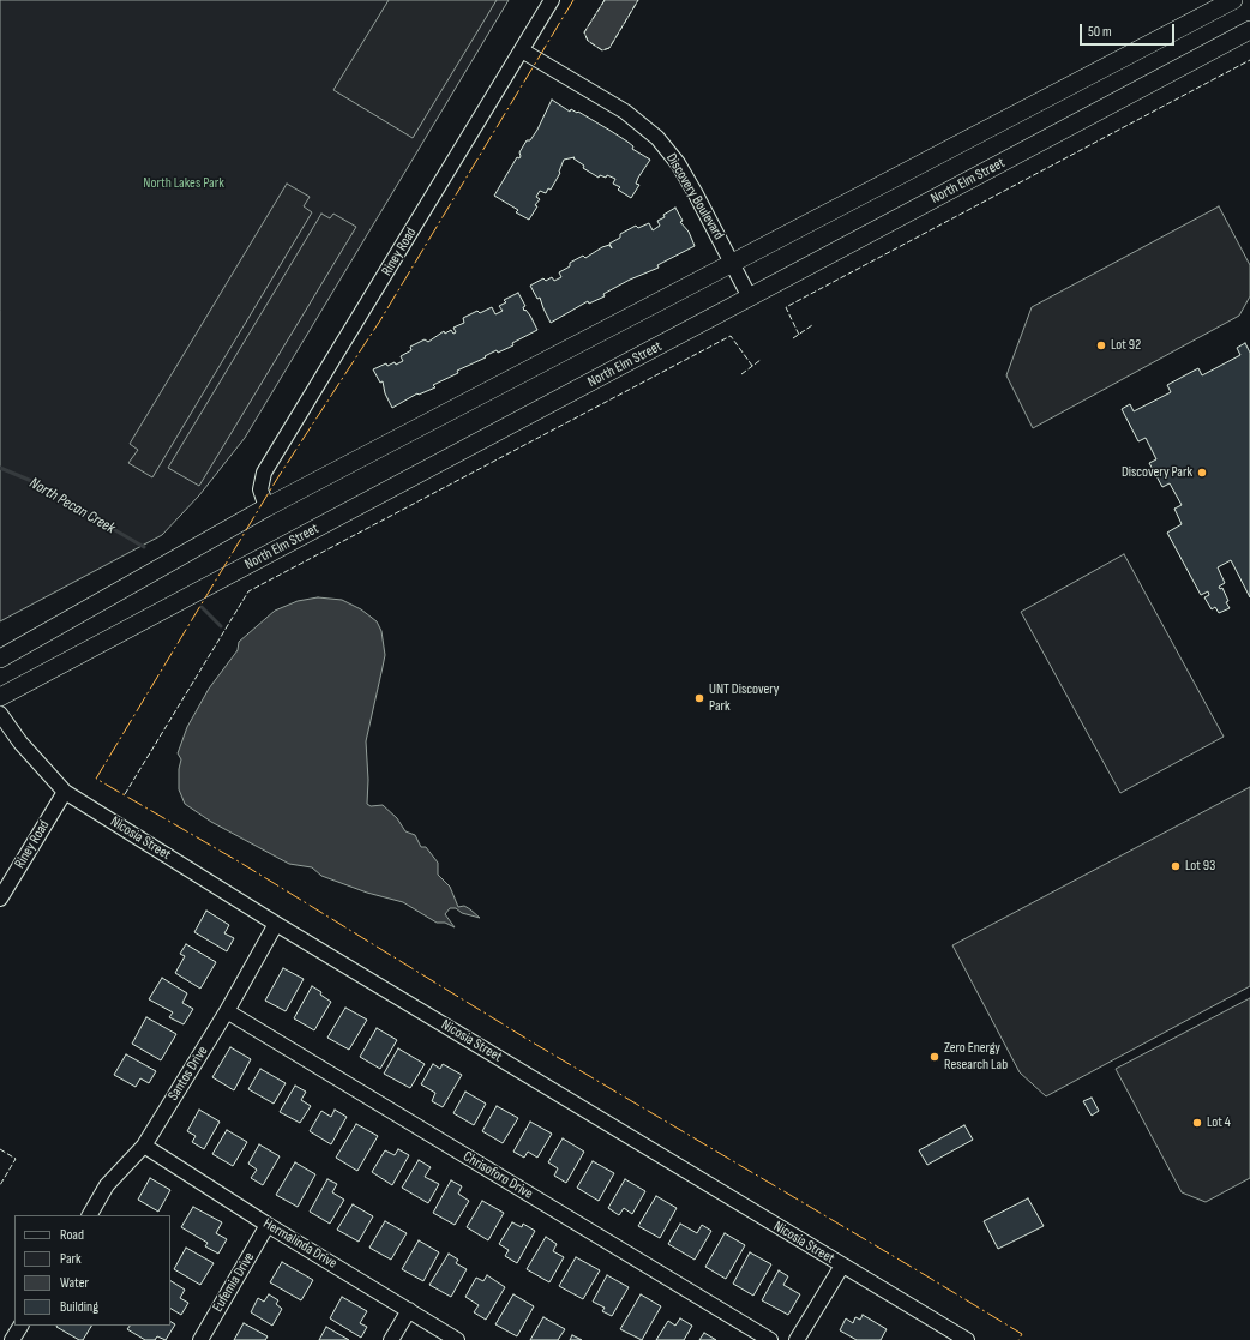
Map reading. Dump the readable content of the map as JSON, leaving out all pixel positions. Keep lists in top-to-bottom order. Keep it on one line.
{"streets":{"main road":["North Elm Street"],"street":["Discovery Boulevard","Riney Road","Nicosia Street","Santos Drive","Chrisoforo Drive","Hermalinda Drive","Eufemia Drive"]},"crossings":[["North Elm Street","Discovery Boulevard"],["Discovery Boulevard","Riney Road"],["Riney Road","Nicosia Street"],["Nicosia Street","Santos Drive"],["Santos Drive","Chrisoforo Drive"],["Santos Drive","Hermalinda Drive"],["Hermalinda Drive","Eufemia Drive"]],"water":["North Pecan Creek"],"parks":["North Lakes Park"],"places":["Lot 92","Discovery Park","UNT Discovery Park","Lot 93","Zero Energy Research Lab","Lot 4"],"legend":["Road","Park","Water","Building"],"scale_bar":"50 m"}
